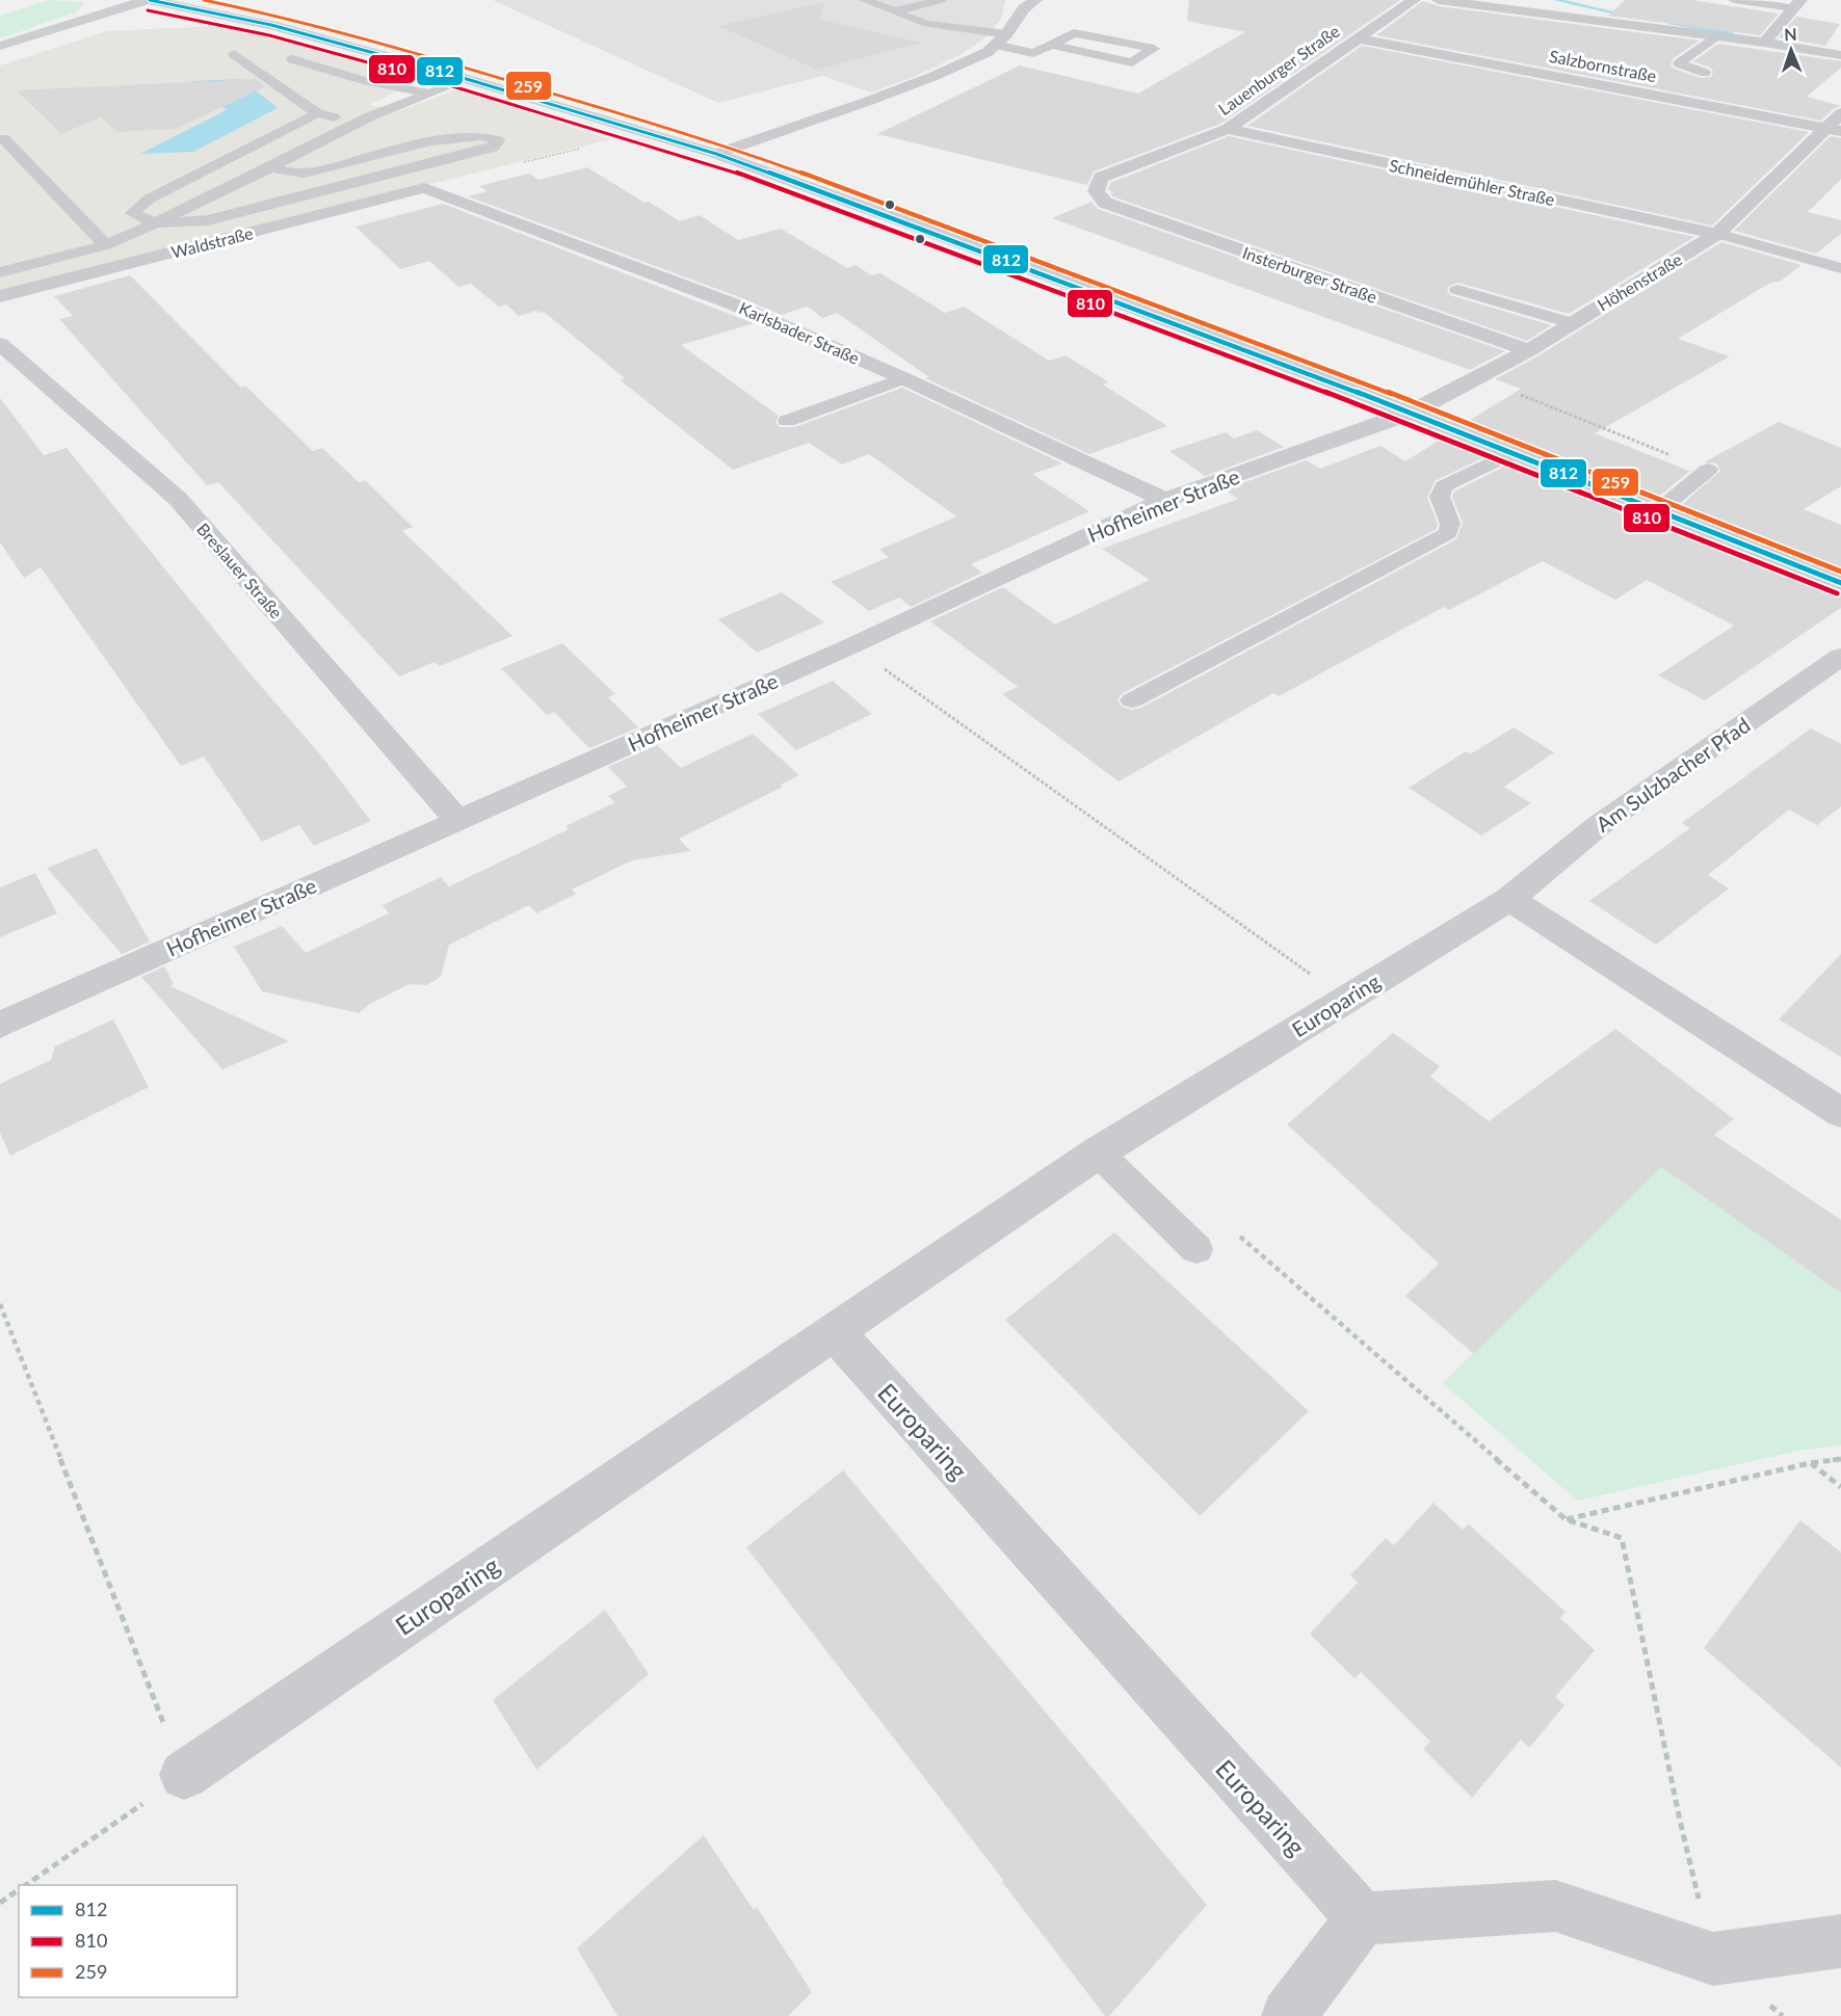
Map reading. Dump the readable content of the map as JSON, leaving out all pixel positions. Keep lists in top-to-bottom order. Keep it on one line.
{"streets":{"street":["Salzbornstraße","Lauenburger Straße","Schneidemühler Straße","Waldstraße","Insterburger Straße","Höhenstraße","Karlsbader Straße","Hofheimer Straße","Breslauer Straße","Am Sulzbacher Pfad","Europaring"]},"crossings":[["Salzbornstraße","Lauenburger Straße"],["Salzbornstraße","Höhenstraße"],["Lauenburger Straße","Schneidemühler Straße"],["Lauenburger Straße","Insterburger Straße"],["Schneidemühler Straße","Höhenstraße"],["Waldstraße","Karlsbader Straße"],["Insterburger Straße","Höhenstraße"],["Höhenstraße","Hofheimer Straße"],["Karlsbader Straße","Hofheimer Straße"],["Hofheimer Straße","Breslauer Straße"],["Am Sulzbacher Pfad","Europaring"]],"lines":["transit line 812","transit line 259","transit line 810"],"legend":["812","810","259"],"north":"top"}
